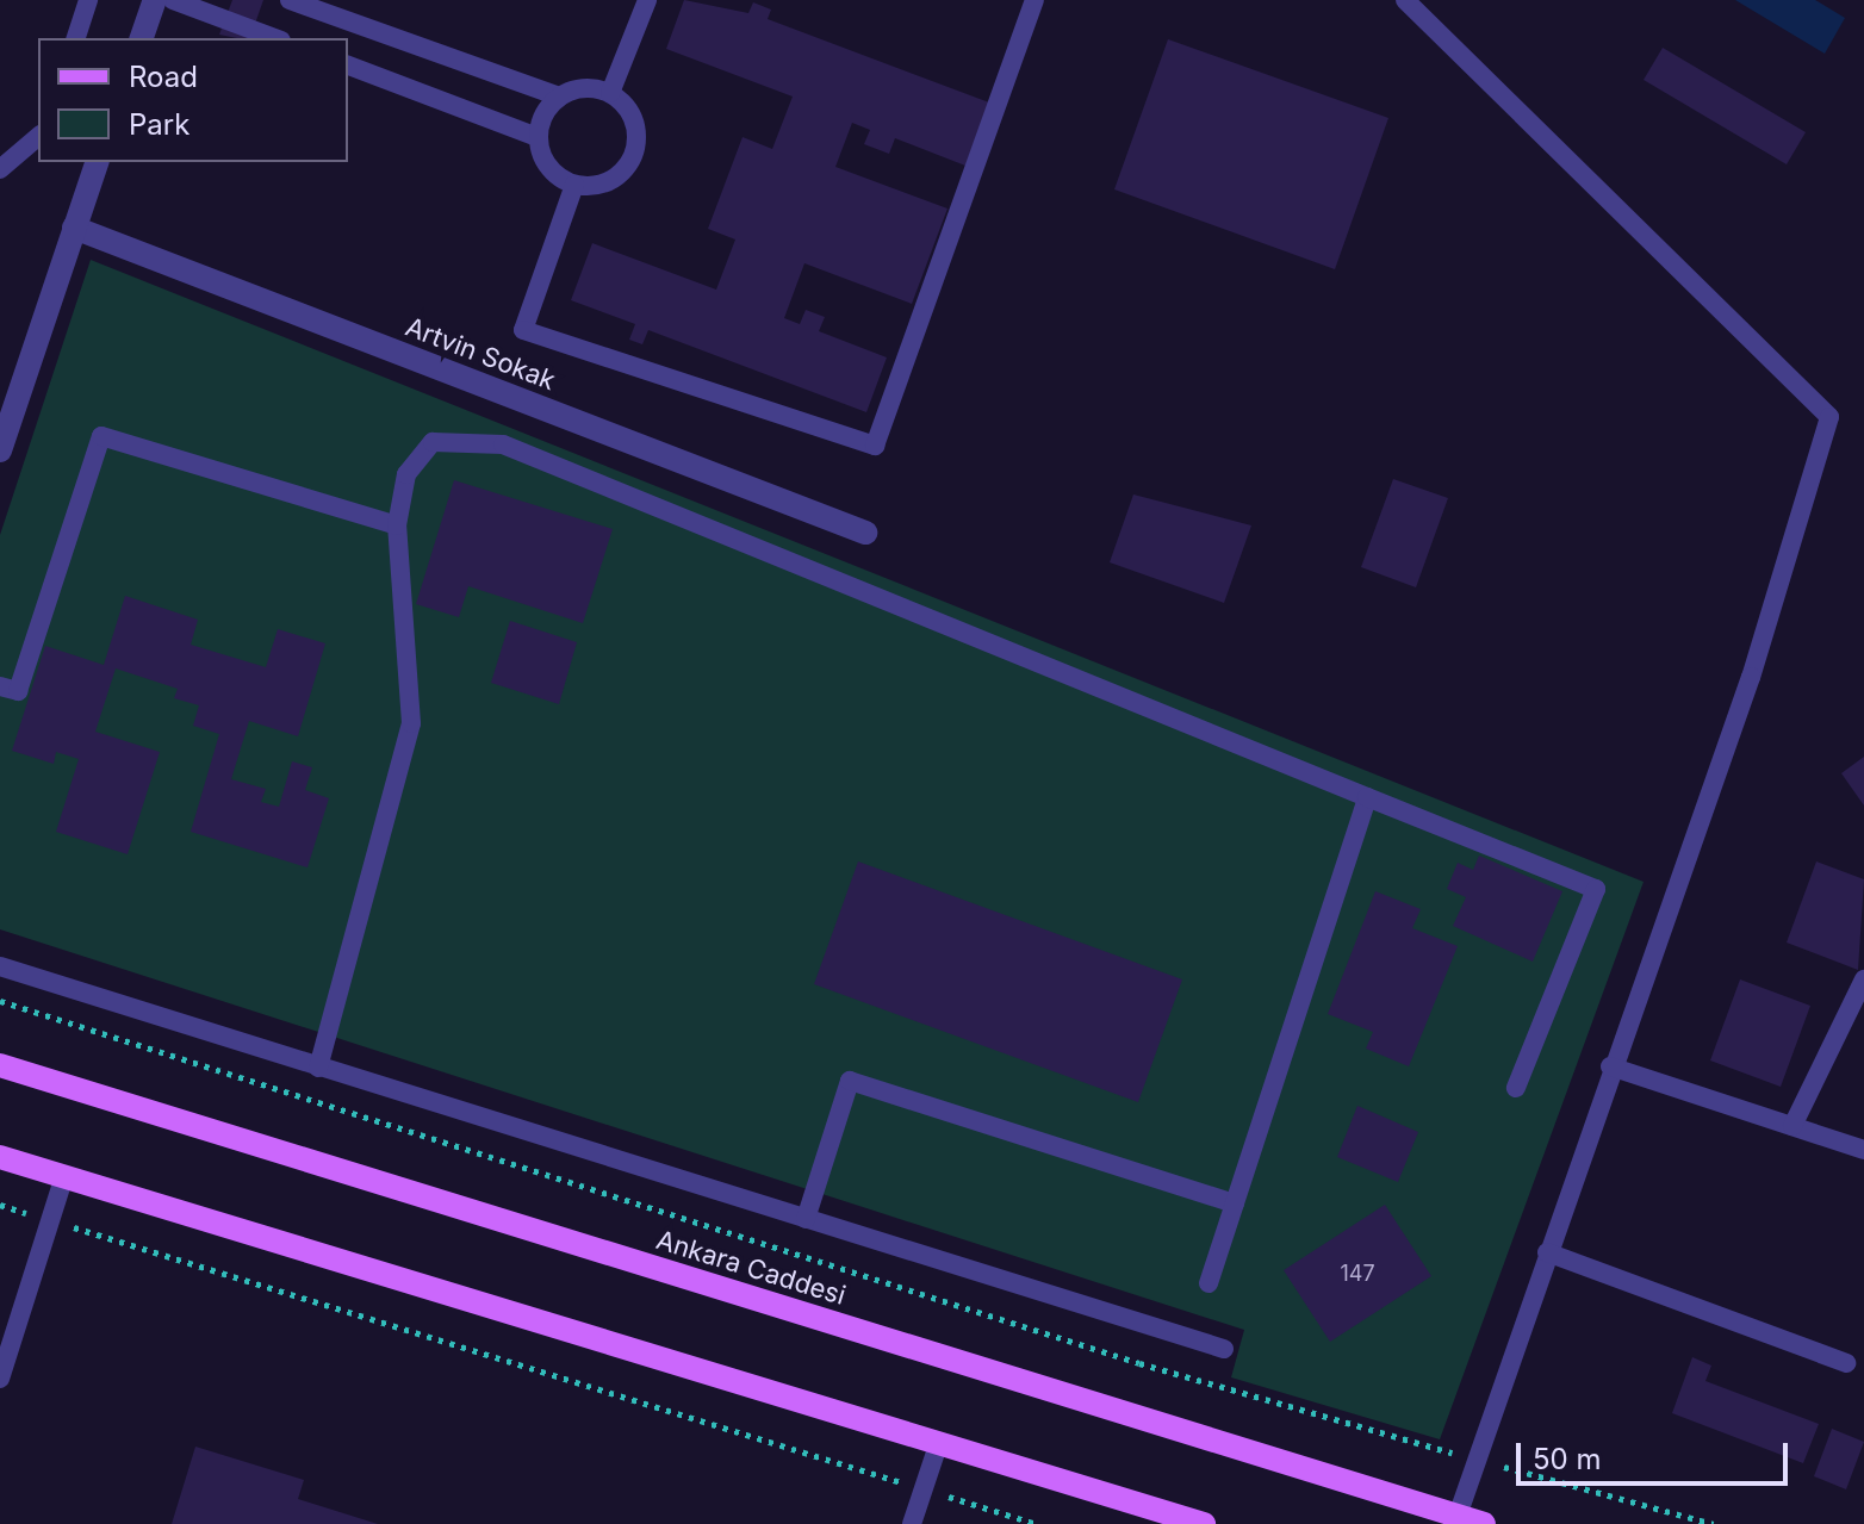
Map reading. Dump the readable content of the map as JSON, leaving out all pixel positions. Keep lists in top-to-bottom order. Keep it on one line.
{"streets":{"main road":["Ankara Caddesi"],"street":["Artvin Sokak"]},"house_numbers":["147"],"legend":["Road","Park"],"scale_bar":"50 m"}
